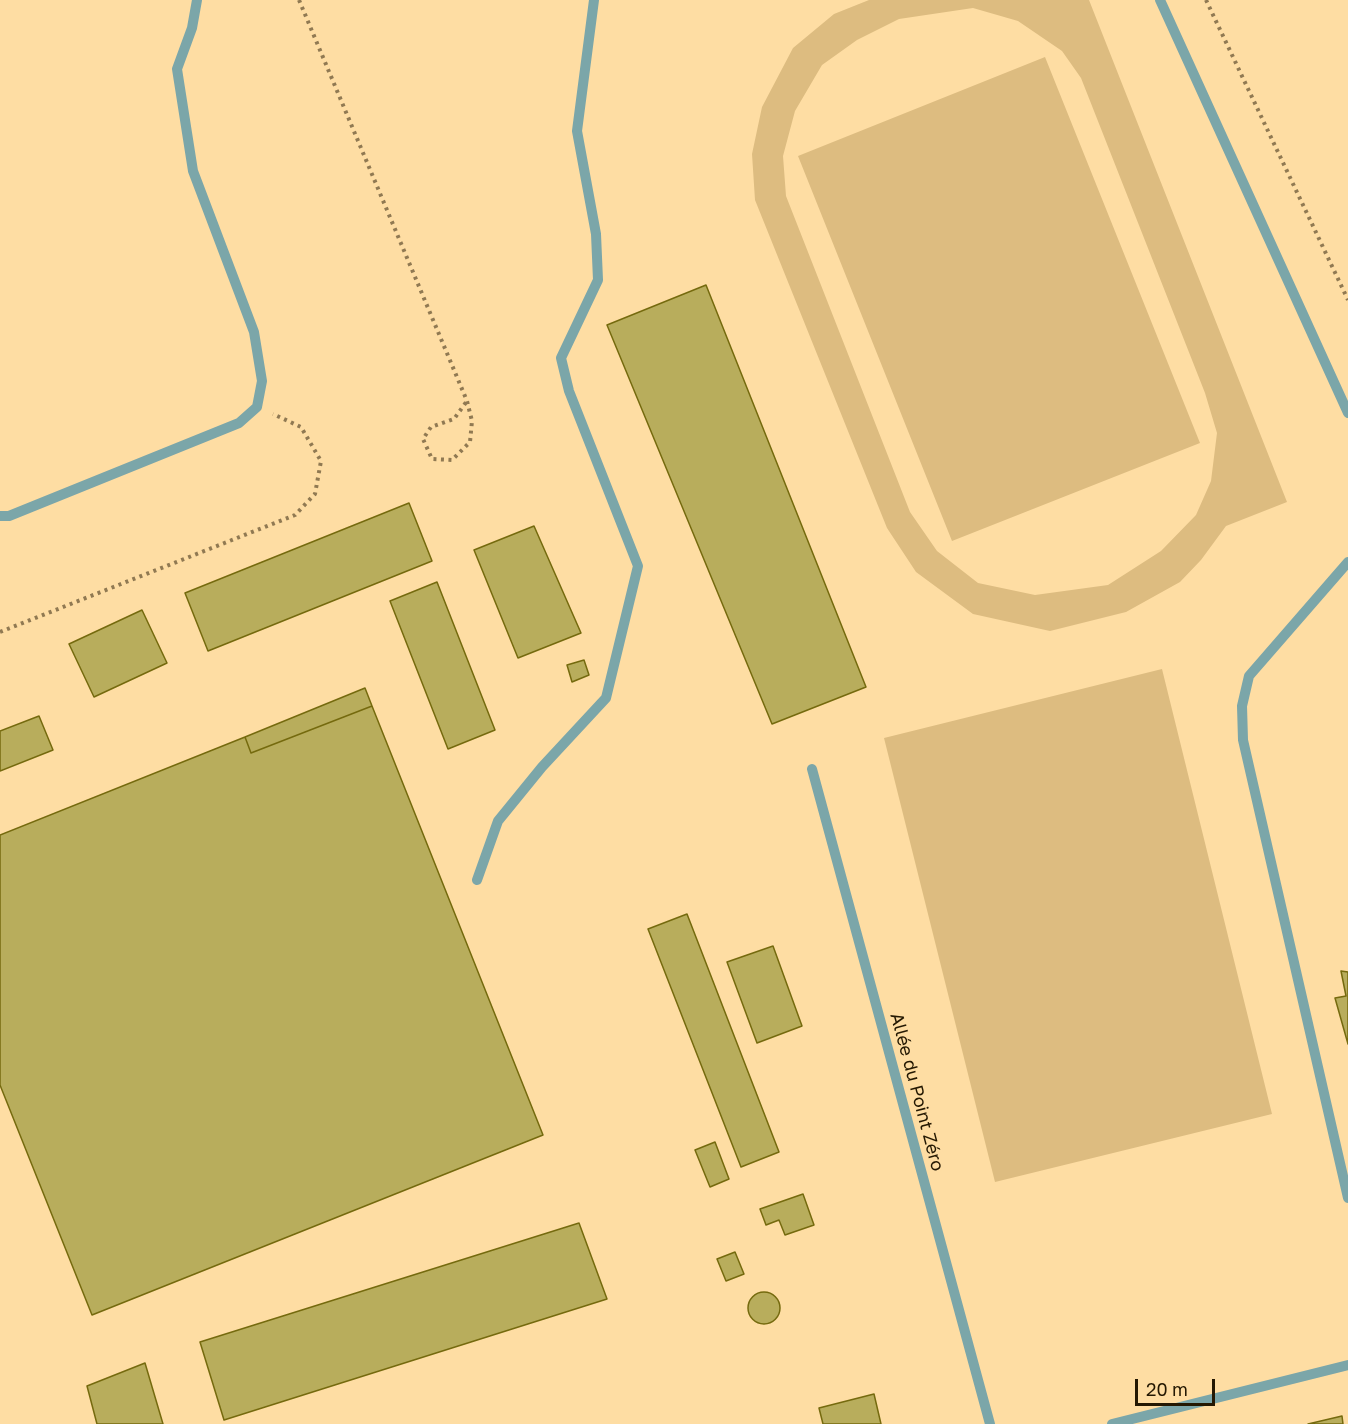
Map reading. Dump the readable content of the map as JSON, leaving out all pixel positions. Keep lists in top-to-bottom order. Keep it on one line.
{"streets":{"lane":["Allée du Point Zéro"]},"scale_bar":"20 m"}
